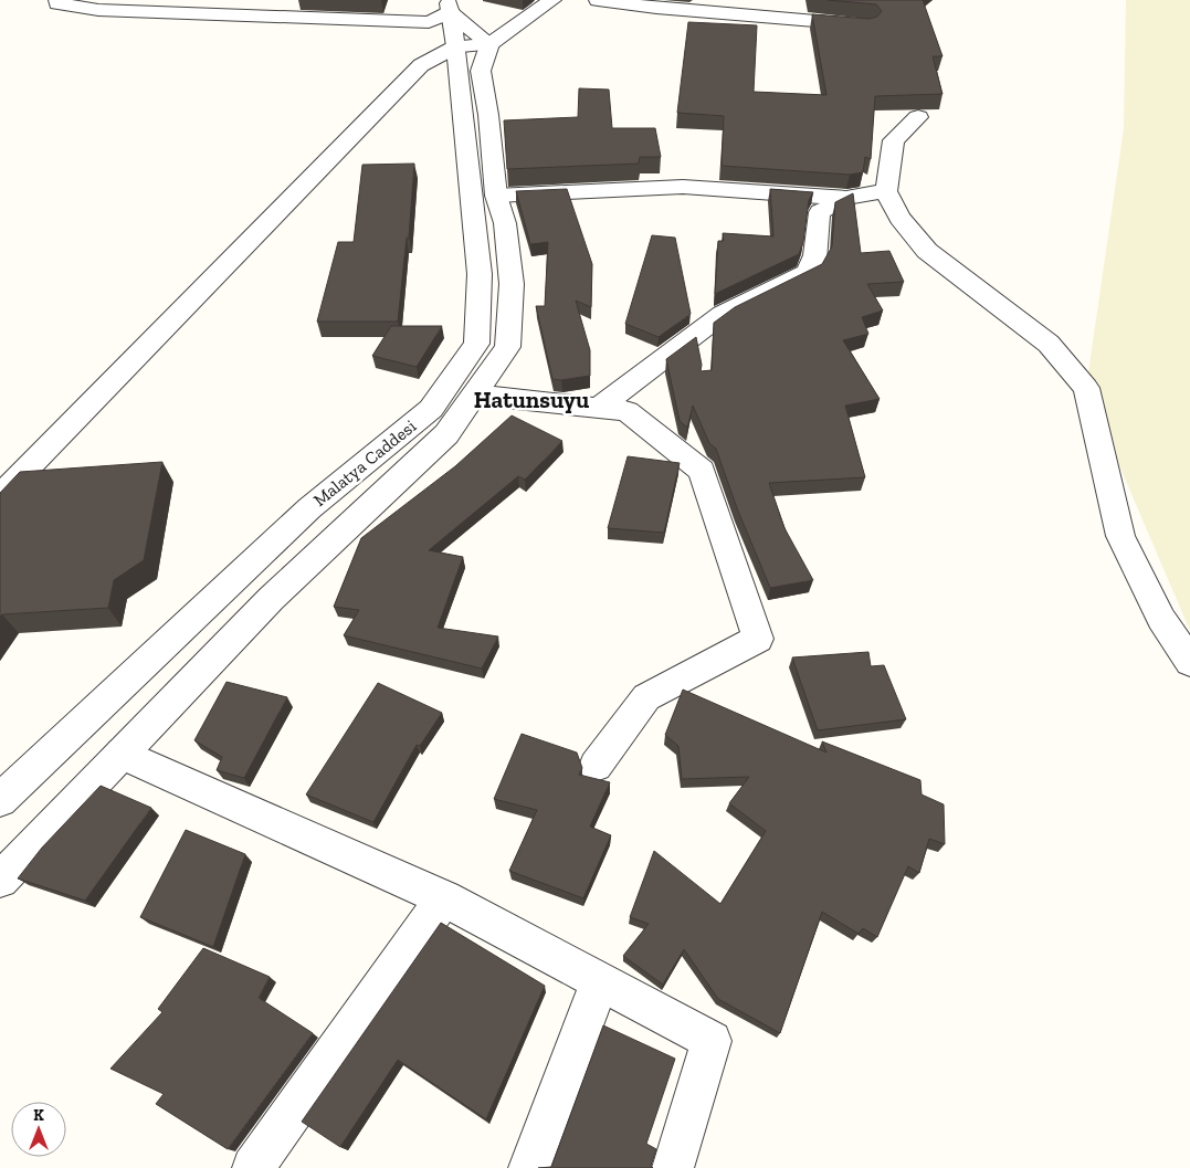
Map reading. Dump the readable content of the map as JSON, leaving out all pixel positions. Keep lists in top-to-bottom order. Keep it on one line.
{"streets":{"street":["Malatya Caddesi"]},"districts":["Hatunsuyu"],"north":"top"}
